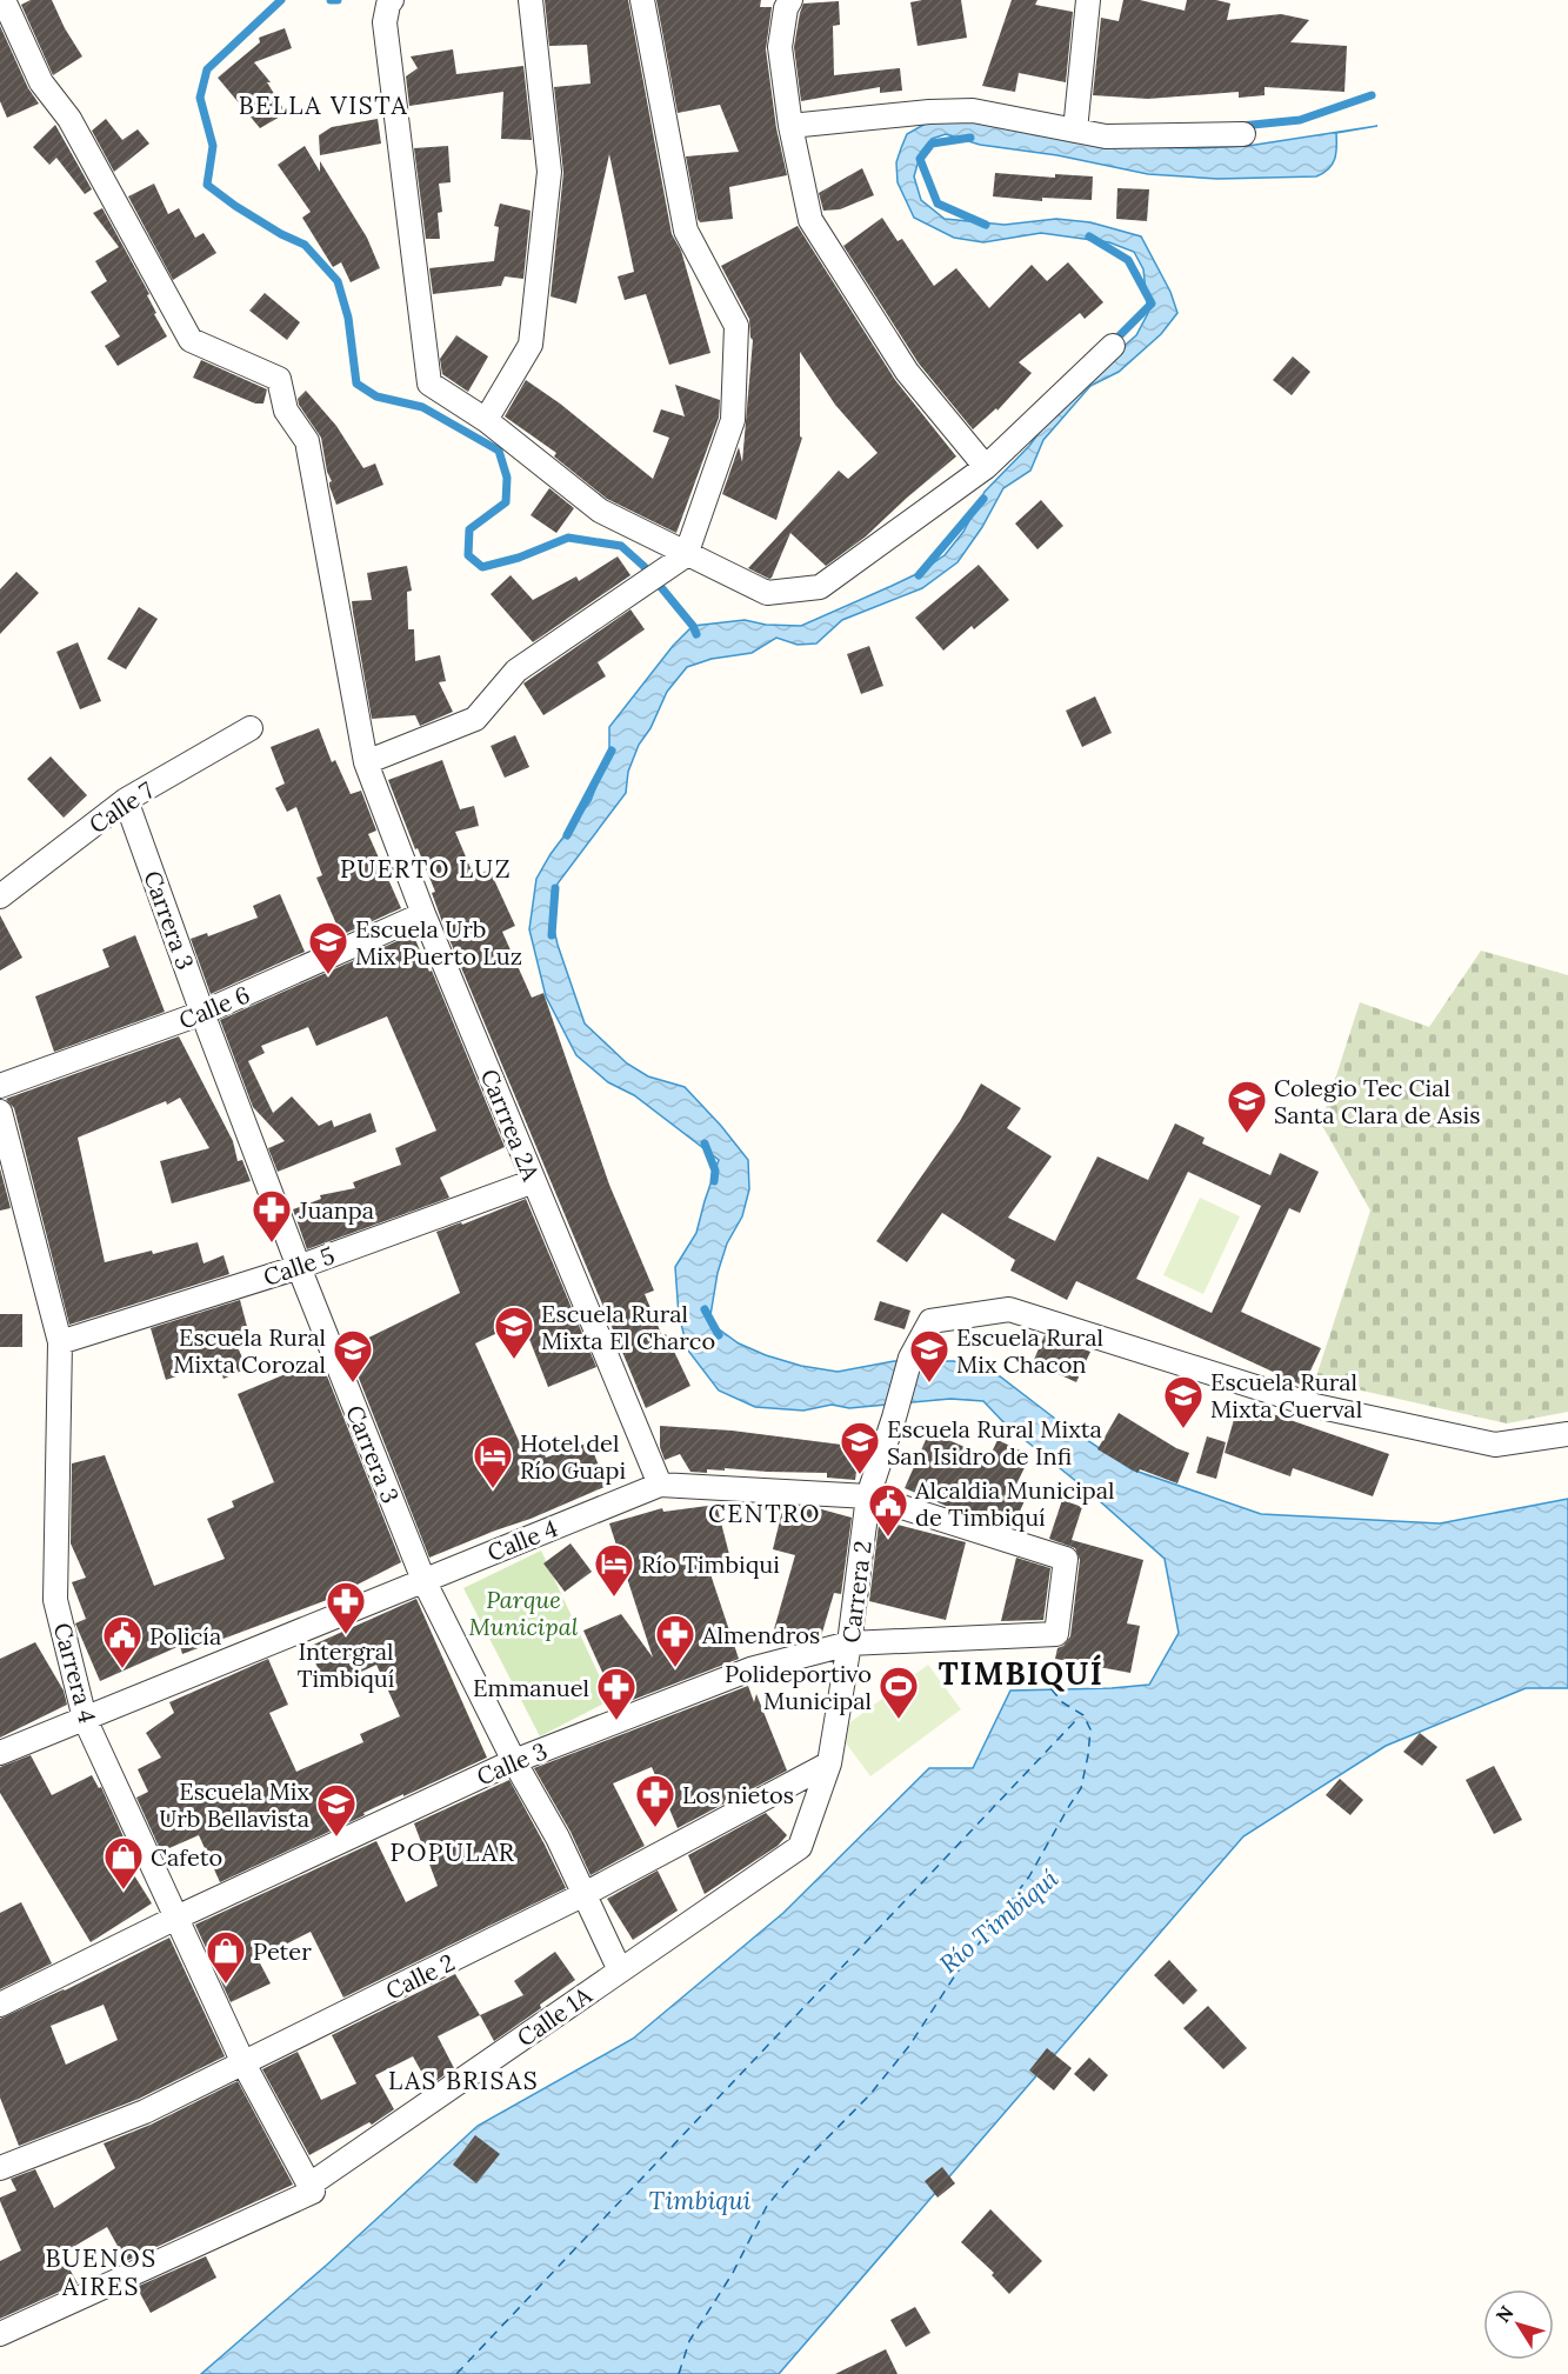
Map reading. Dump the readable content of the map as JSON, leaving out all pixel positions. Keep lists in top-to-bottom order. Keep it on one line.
{"streets":{"street":["Calle 7","Carrera 3","Calle 6","Carrrea 2A","Calle 5","Calle 4","Carrera 2","Carrera 4","Calle 3","Calle 2","Calle 1A"]},"crossings":[["Calle 7","Carrera 3"],["Carrera 3","Calle 6"],["Carrera 3","Calle 5"],["Carrera 3","Calle 4"],["Carrera 3","Calle 3"],["Carrera 3","Calle 2"],["Carrera 3","Calle 1A"],["Calle 6","Carrrea 2A"],["Carrrea 2A","Calle 5"],["Carrrea 2A","Calle 4"],["Calle 5","Carrera 4"],["Calle 4","Carrera 2"],["Calle 4","Carrera 4"],["Calle 4","Calle 3"],["Carrera 2","Calle 3"],["Carrera 2","Calle 2"],["Carrera 2","Calle 1A"],["Carrera 4","Calle 3"],["Carrera 4","Calle 2"],["Carrera 4","Calle 1A"]],"districts":["BELLA VISTA","PUERTO LUZ","CENTRO","TIMBIQUÍ","POPULAR","LAS BRISAS","BUENOS AIRES"],"water":["Río Timbiquí","Timbiqui"],"parks":["Parque Municipal"],"places":{"school or university":["Escuela Urb Mix Puerto Luz","Colegio Tec Cial Santa Clara de Asis","Escuela Rural Mixta El Charco","Escuela Rural Mixta Corozal","Escuela Rural Mix Chacon","Escuela Rural Mixta Cuerval","Escuela Rural Mixta San Isidro de Infi","Escuela Mix Urb Bellavista"],"pharmacy":["Juanpa","Intergral Timbiquí","Almendros","Emmanuel","Los nietos"],"hotel":["Hotel del Río Guapi","Río Timbiqui"],"public building":["Alcaldia Municipal de Timbiquí","Policía"],"sports":["Polideportivo Municipal"],"shop":["Cafeto","Peter"]},"north":"top left"}
